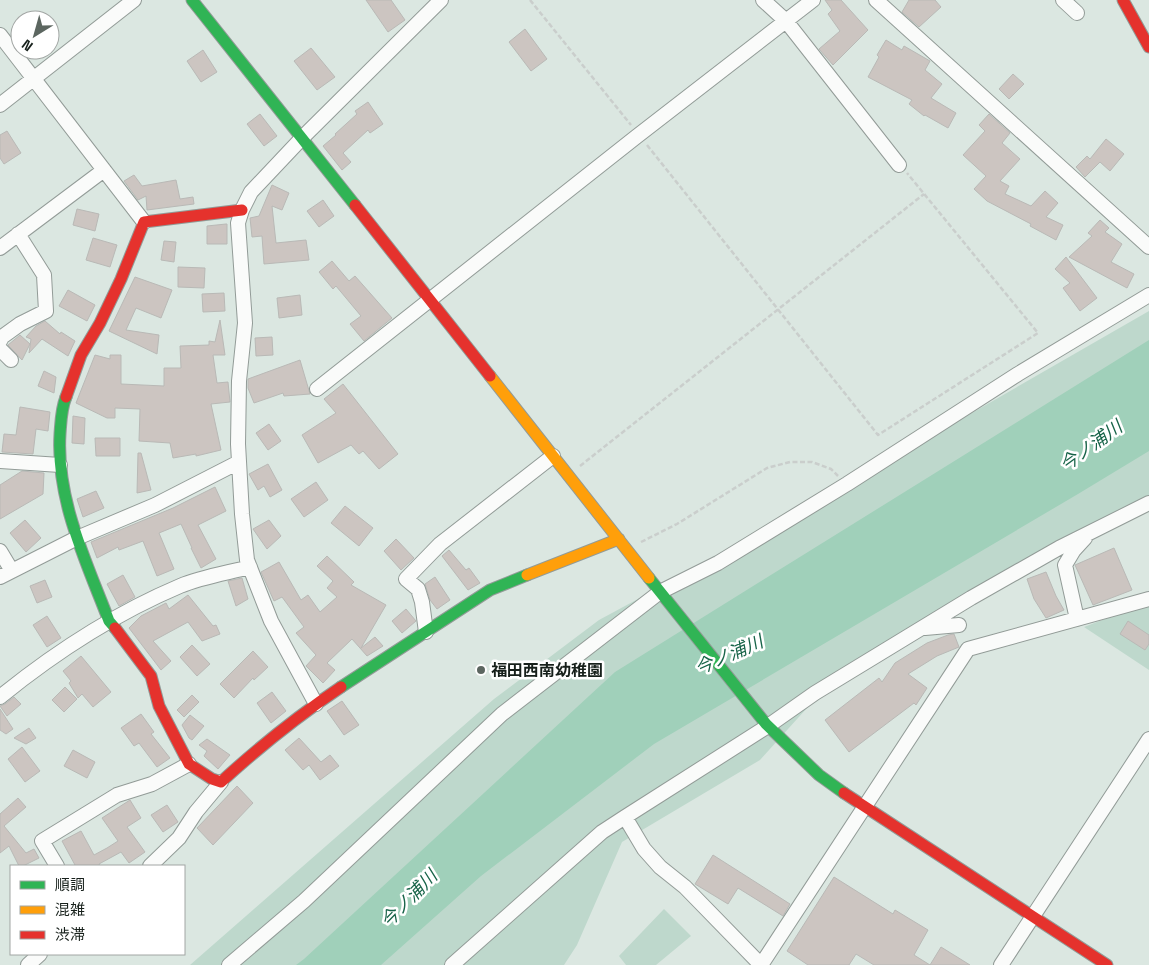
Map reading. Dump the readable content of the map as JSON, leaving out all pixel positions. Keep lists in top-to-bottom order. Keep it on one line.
{"water":["今ノ浦川"],"places":["福田西南幼稚園"],"legend":["順調","混雑","渋滞"],"north":"bottom left"}
